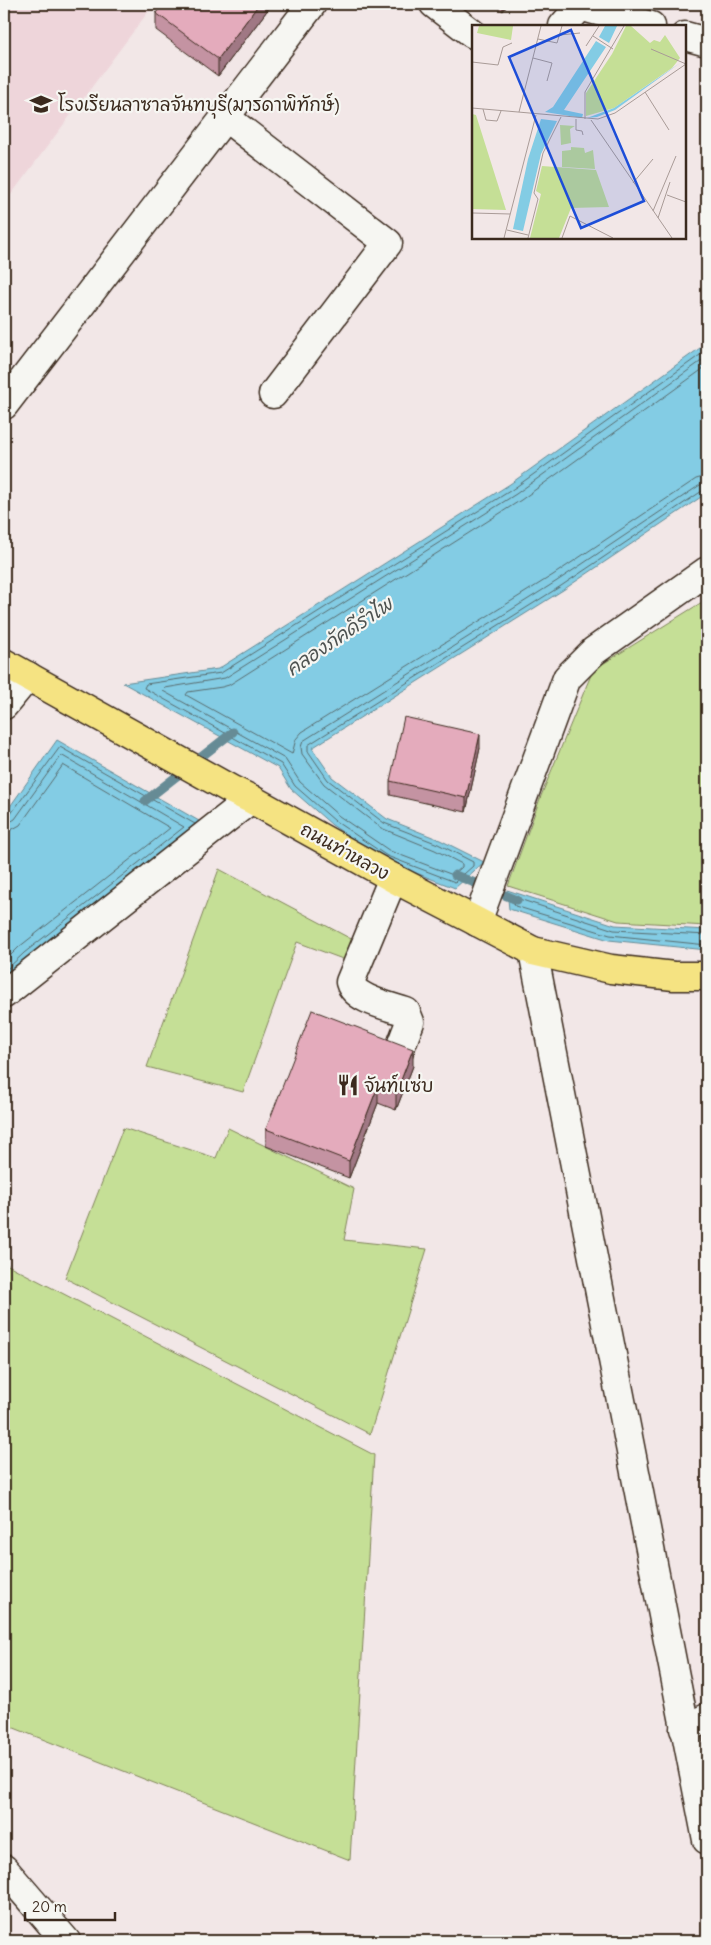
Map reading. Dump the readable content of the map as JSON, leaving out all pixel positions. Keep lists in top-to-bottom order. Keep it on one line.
{"streets":{"main road":["ถนนท่าหลวง"]},"water":["คลองภัคดีรำไพ"],"places":{"school or university":["โรงเรียนลาซาลจันทบุรี(มารดาพิทักษ์)"],"restaurant":["จันท์แซ่บ"]},"scale_bar":"20 m"}
